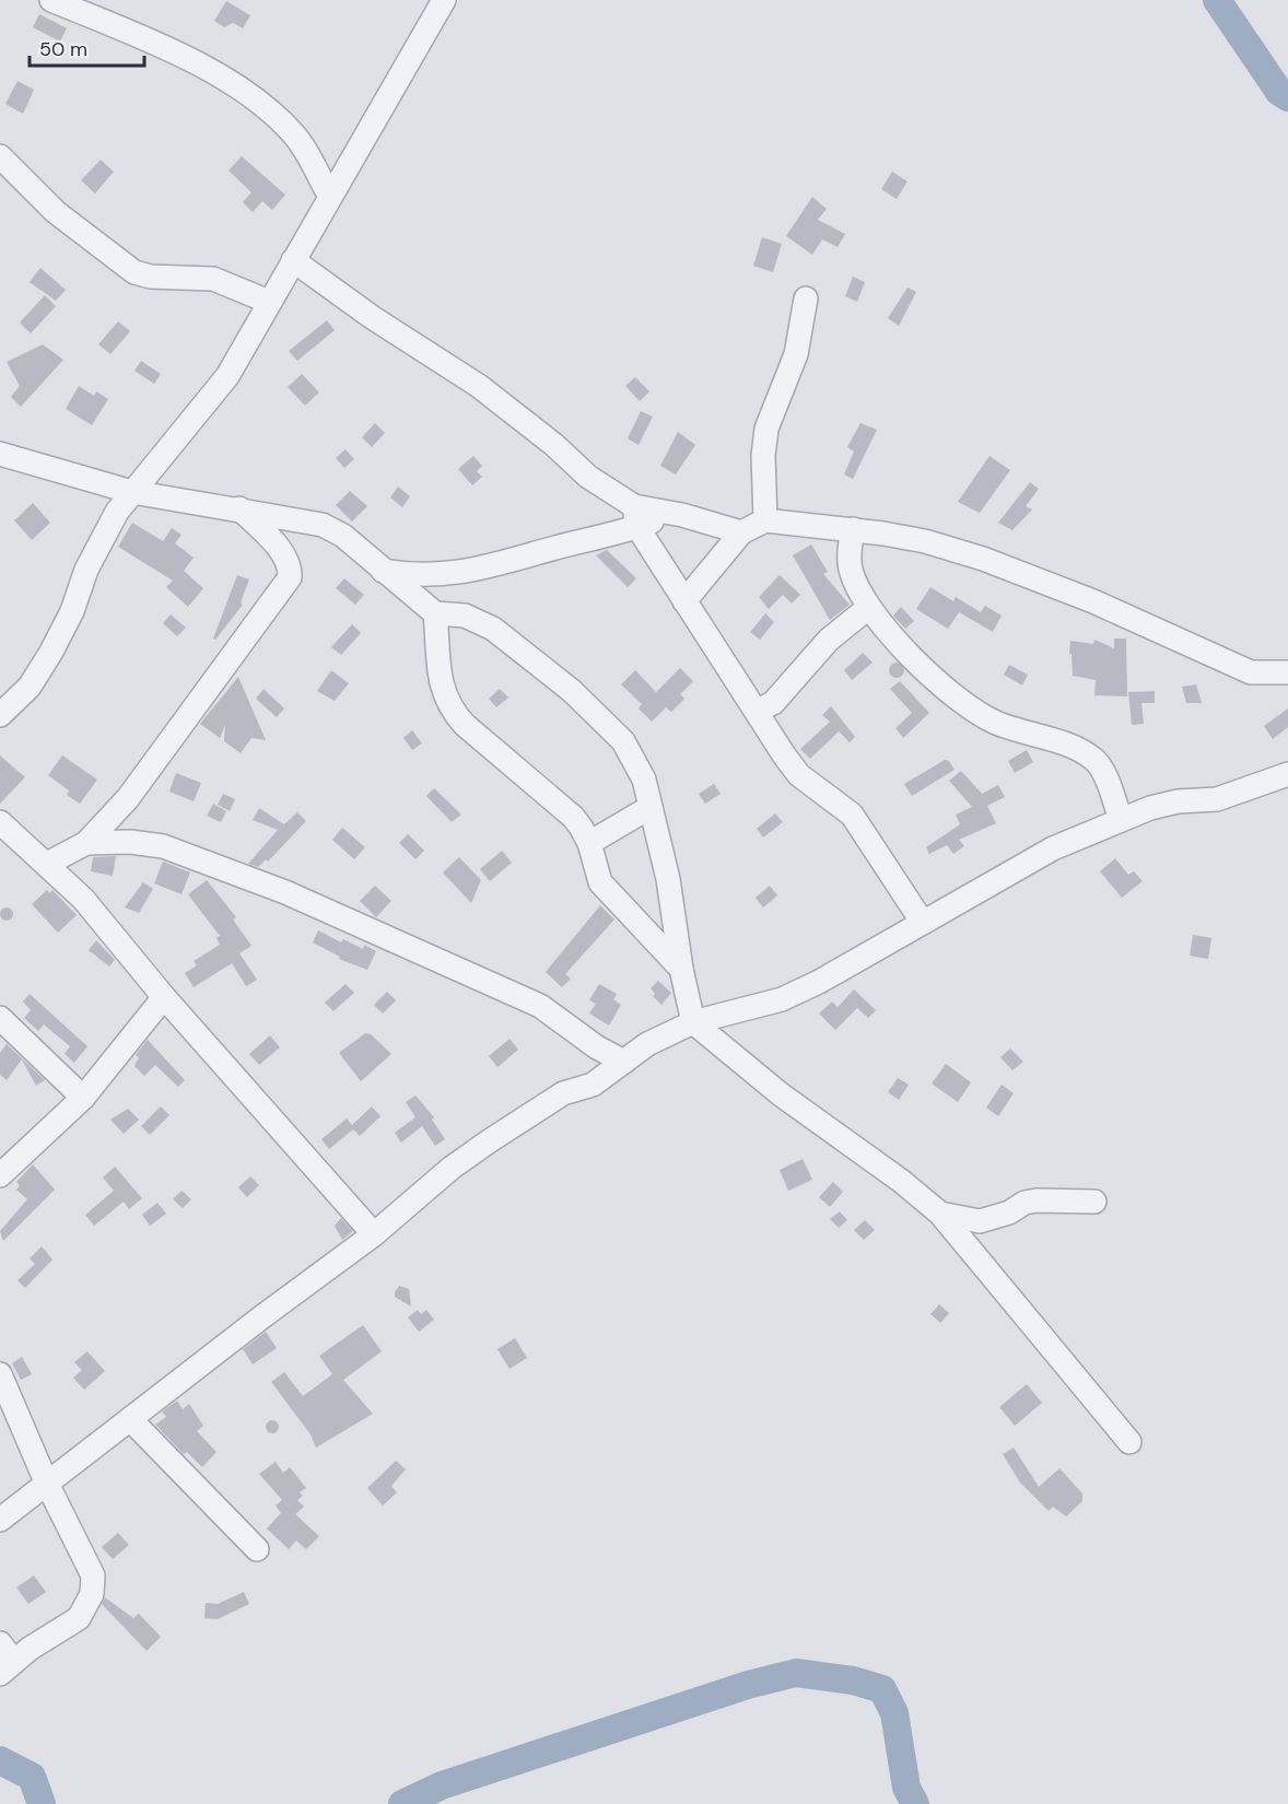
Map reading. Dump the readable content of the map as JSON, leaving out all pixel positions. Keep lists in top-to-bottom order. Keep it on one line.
{"scale_bar":"50 m"}
